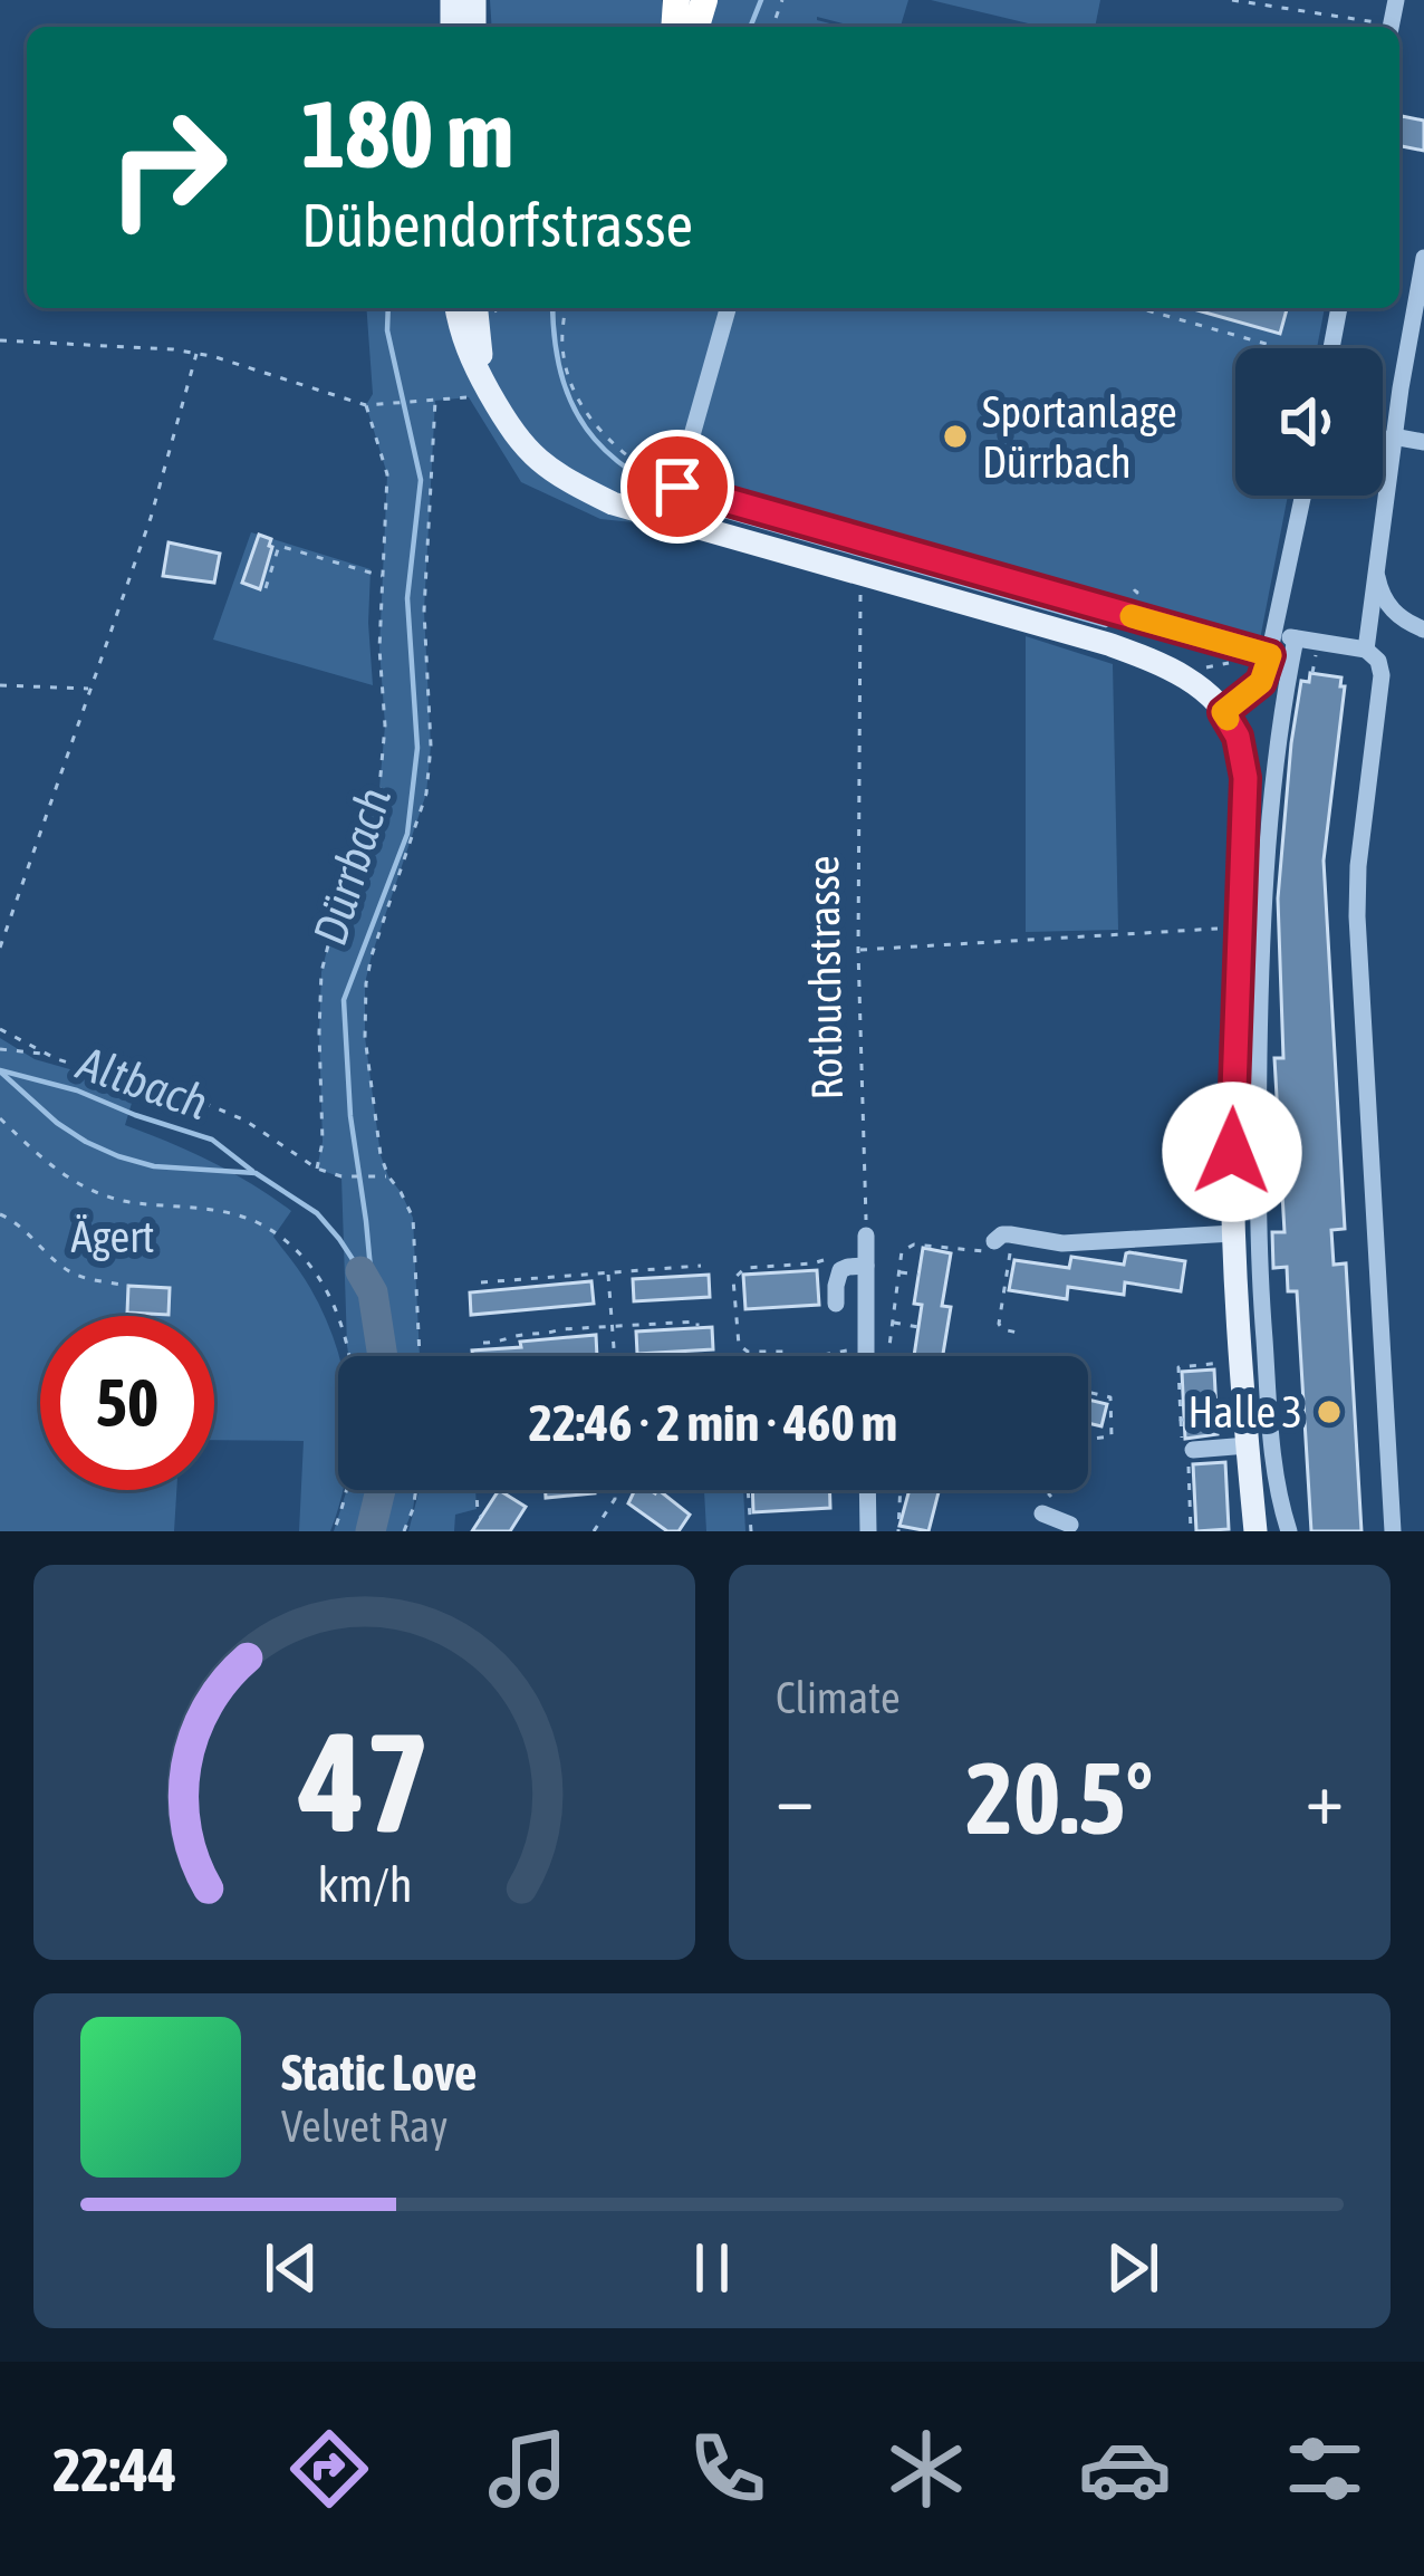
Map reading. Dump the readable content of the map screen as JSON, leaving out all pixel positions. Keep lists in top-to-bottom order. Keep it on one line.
{"streets":{"path":["Rotbuchstrasse"]},"water":["Dürrbach","Altbach"],"parks":["Ägert"],"places":["Sportanlage Dürrbach","Halle 3"],"page":{"turn":["180 m","Dübendorfstrasse"],"limit":"50","trip":"22:46 · 2 min · 460 m","tile":"Climate","heat":["−","20.5°","+"],"song":["Static Love","Velvet Ray"],"tabs":"22:44","gauge":["47","km/h"]}}
